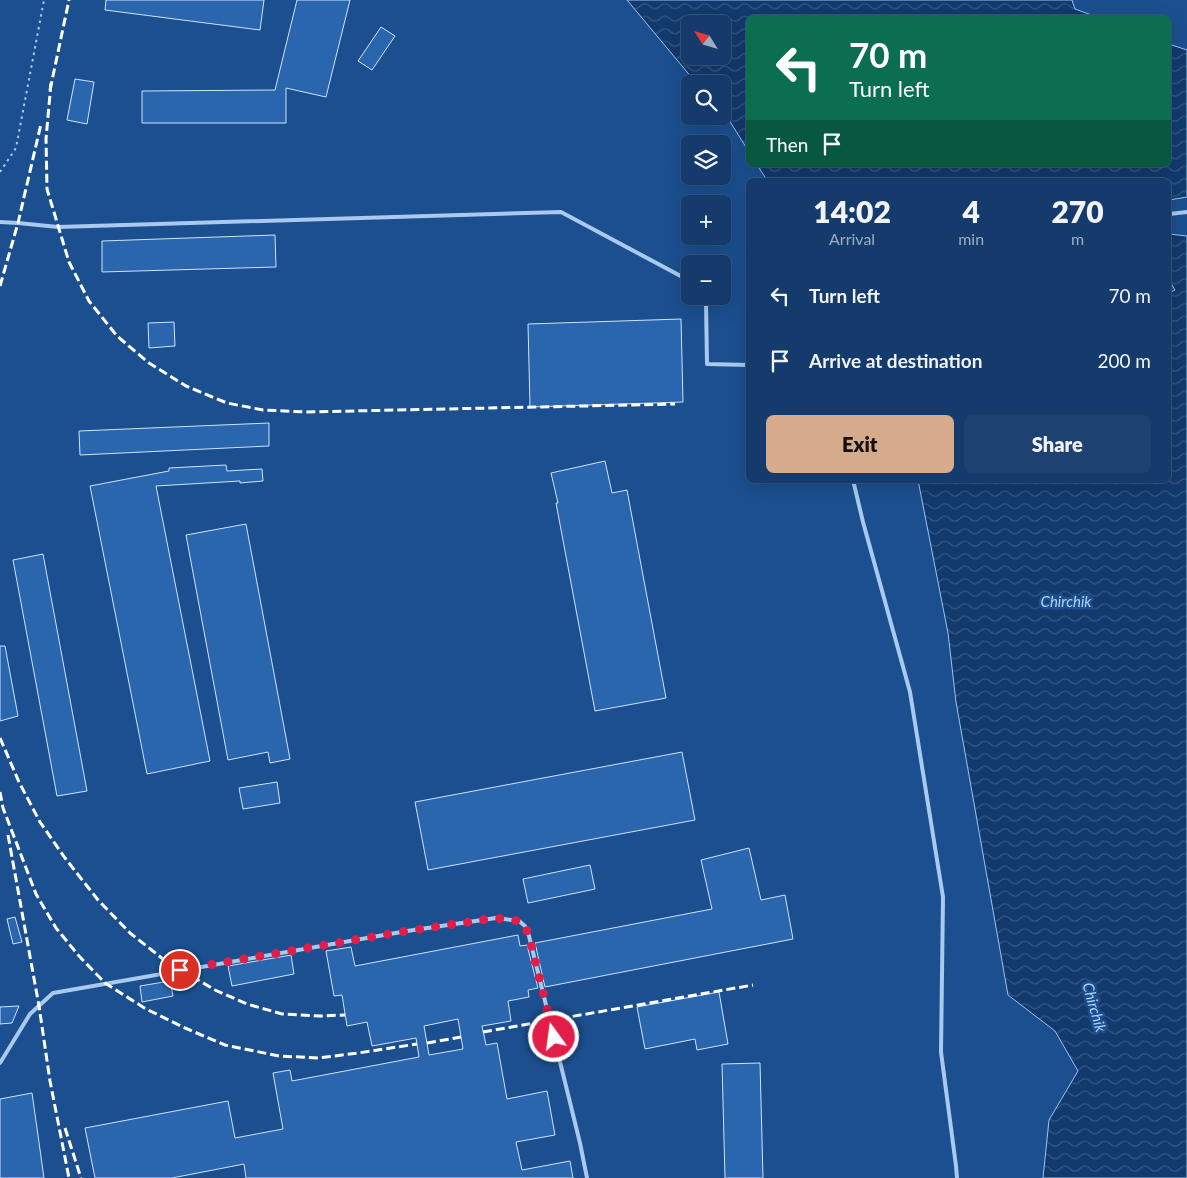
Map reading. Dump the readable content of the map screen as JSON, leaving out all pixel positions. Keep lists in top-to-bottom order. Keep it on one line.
{"water":["Chirchik"],"north":"top left","page":{"map_buttons":["+","−"],"turn":["70 m","Turn left"],"then":"Then","eta":["14:02","Arrival","4","min","270","m"],"list":[{"name":"Turn left","value":"70 m"},{"name":"Arrive at destination","value":"200 m"}],"buttons":["Exit","Share"]}}
